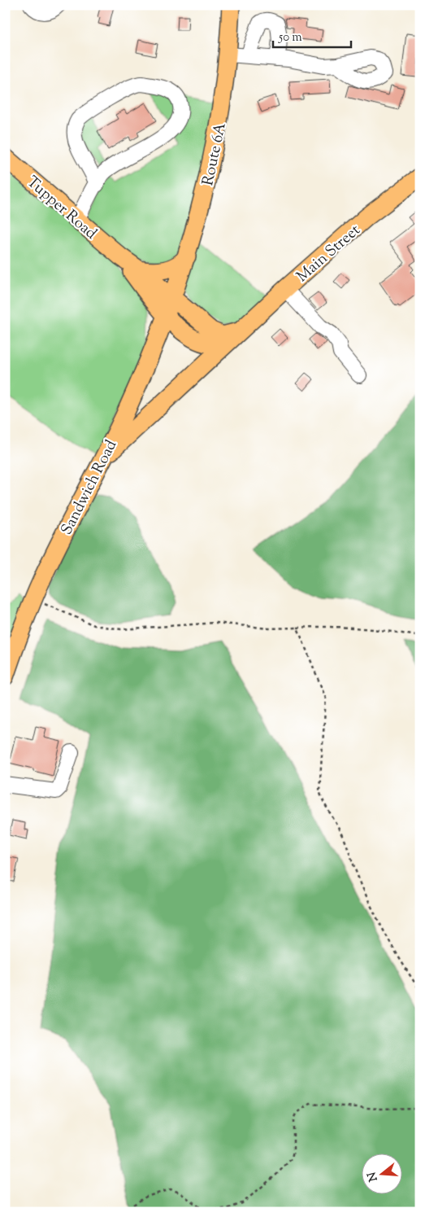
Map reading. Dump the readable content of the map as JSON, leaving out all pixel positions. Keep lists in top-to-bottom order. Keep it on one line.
{"streets":{"main road":["Route 6A","Tupper Road","Main Street","Sandwich Road"]},"crossings":[["Route 6A","Tupper Road"],["Route 6A","Sandwich Road"],["Tupper Road","Main Street"],["Tupper Road","Sandwich Road"],["Main Street","Sandwich Road"]],"scale_bar":"50 m","north":"left"}
